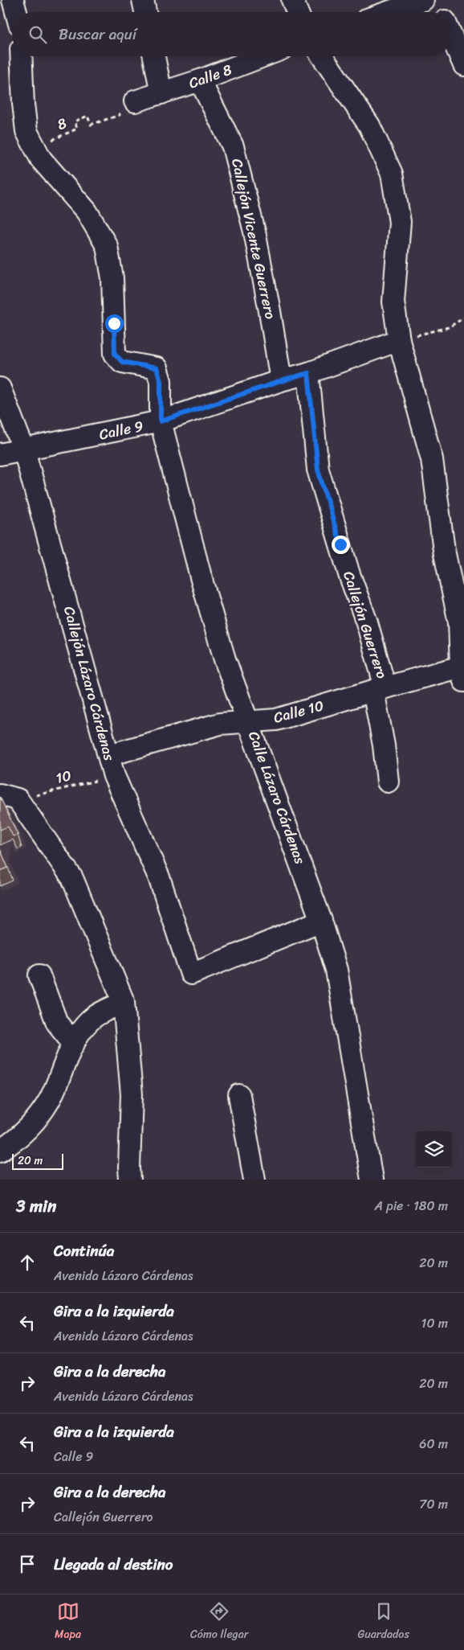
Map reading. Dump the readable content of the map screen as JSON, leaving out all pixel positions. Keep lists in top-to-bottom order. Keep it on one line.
{"streets":{"street":["Calle 8","Callejón Vicente Guerrero","Calle 9","Callejón Guerrero","Callejón Lázaro Cárdenas","Calle 10","Calle Lázaro Cárdenas"],"path":["8","10"]},"crossings":[["Calle 8","8"],["Calle 8","Callejón Vicente Guerrero"],["Callejón Vicente Guerrero","Calle 9"],["Calle 9","Callejón Guerrero"],["Calle 9","Callejón Lázaro Cárdenas"],["Calle 9","Calle Lázaro Cárdenas"],["Callejón Guerrero","Calle 10"],["Callejón Lázaro Cárdenas","Calle 10"],["Callejón Lázaro Cárdenas","10"],["Callejón Lázaro Cárdenas","Calle Lázaro Cárdenas"],["Calle 10","Calle Lázaro Cárdenas"]],"scale_bar":"20 m","page":{"search":"Buscar aquí","scale":"20 m","heading":["3 min","A pie · 180 m"],"list":[["Continúa","Avenida Lázaro Cárdenas","20 m"],["Gira a la izquierda","Avenida Lázaro Cárdenas","10 m"],["Gira a la derecha","Avenida Lázaro Cárdenas","20 m"],["Gira a la izquierda","Calle 9","60 m"],["Gira a la derecha","Callejón Guerrero","70 m"],"Llegada al destino"],"nav":["Mapa","Cómo llegar","Guardados"]}}
